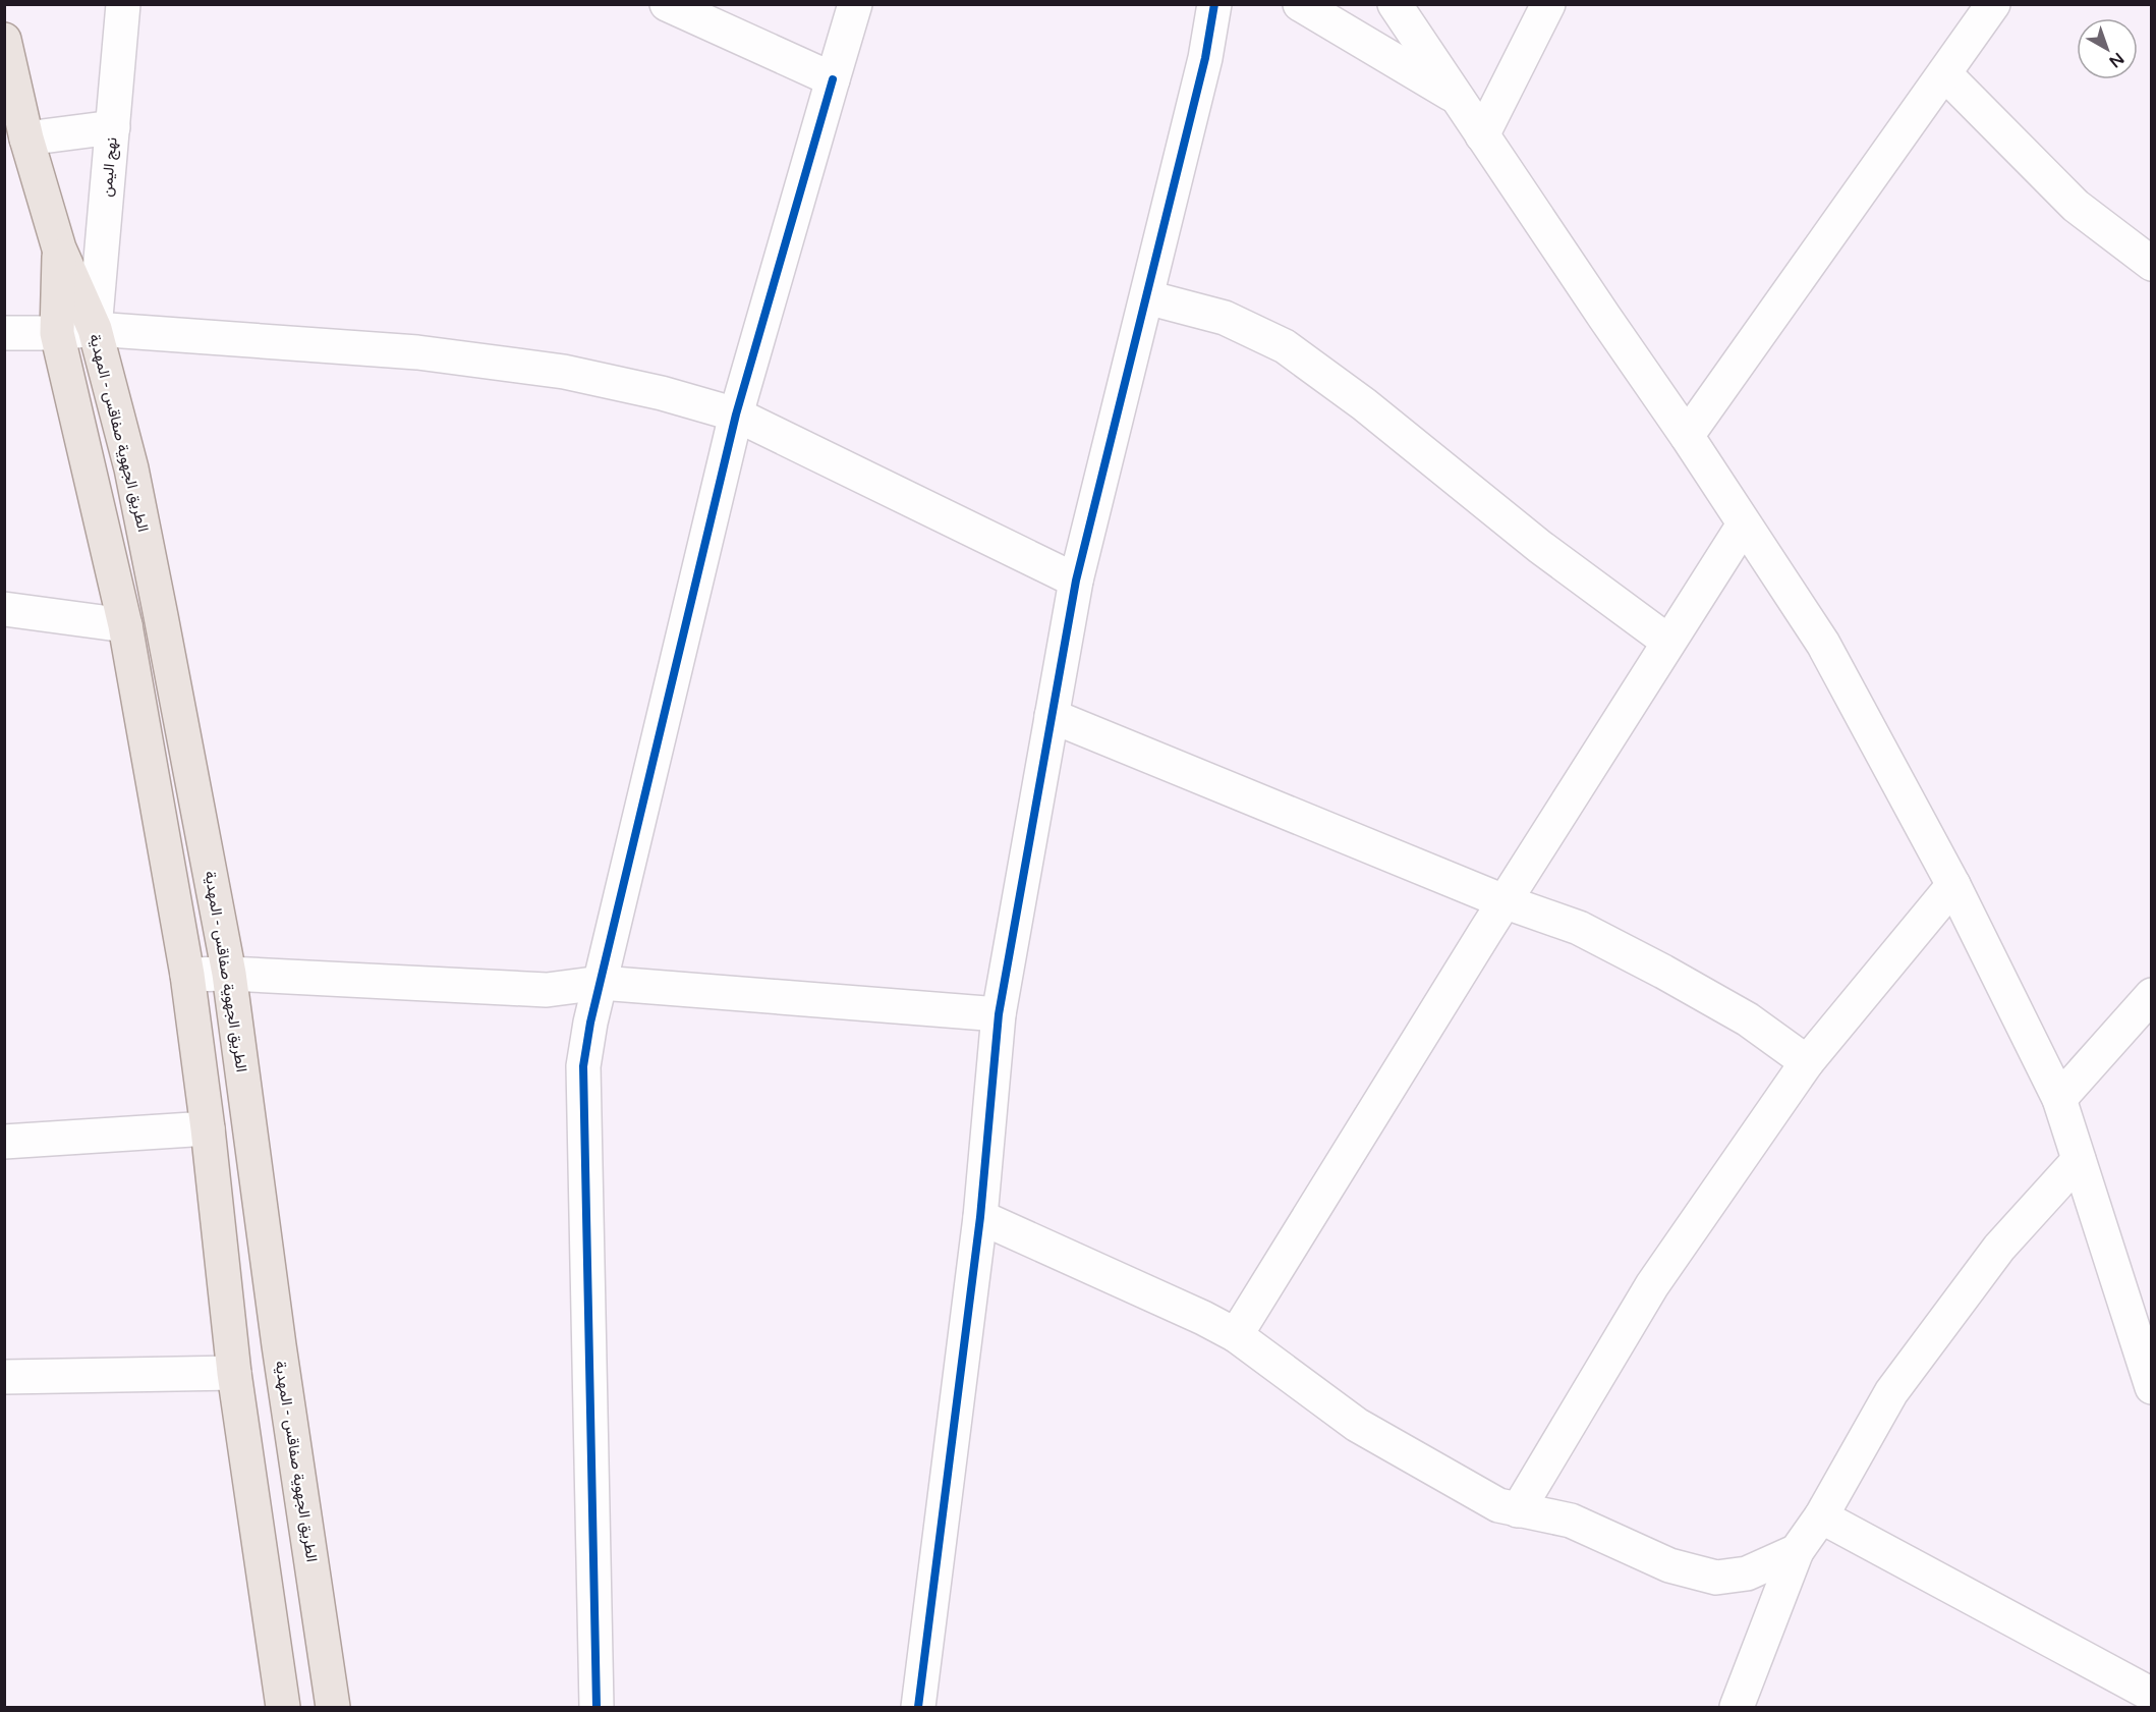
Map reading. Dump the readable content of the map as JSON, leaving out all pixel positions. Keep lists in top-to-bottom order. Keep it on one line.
{"streets":{"main road":["الطريق الجهوية صفاقس - المهدية"],"street":["نهج اليمن"]},"crossings":[["نهج اليمن","الطريق الجهوية صفاقس - المهدية"]],"north":"bottom right"}
